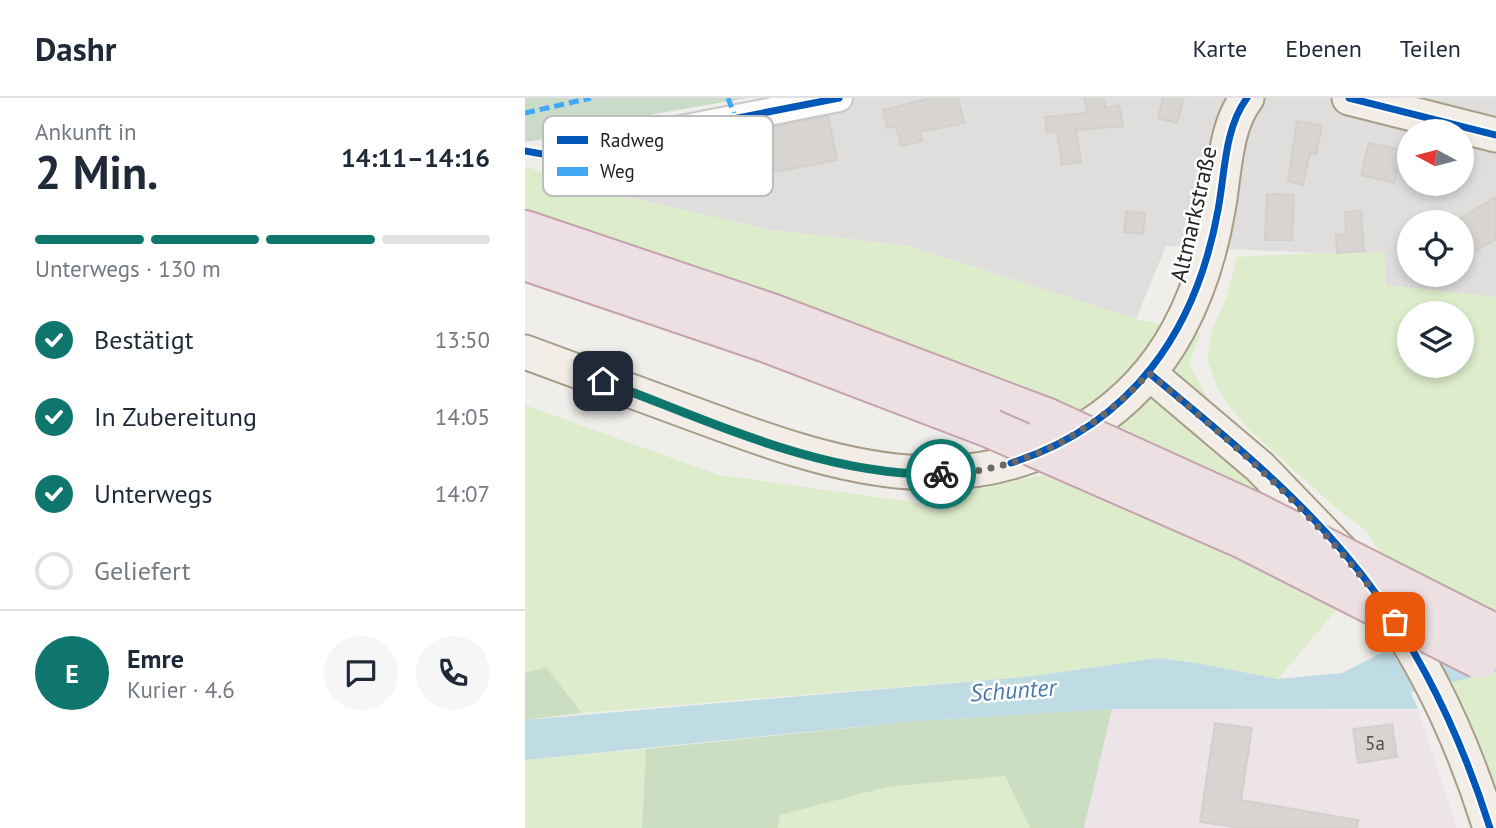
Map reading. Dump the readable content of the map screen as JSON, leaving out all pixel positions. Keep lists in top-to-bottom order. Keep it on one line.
{"streets":{"main road":["Altmarkstraße"]},"water":["Schunter"],"house_numbers":["5a"],"legend":["Radweg","Weg"],"north":"left","page":{"header":"Dashr","nav":["Karte","Ebenen","Teilen"],"heading":["2 Min.","Ankunft in","14:11–14:16"],"panel":["Emre","Kurier · 4.6"],"bar":"Unterwegs · 130 m","list":[["Bestätigt","13:50"],["In Zubereitung","14:05"],["Unterwegs","14:07"],"Geliefert"],"round":"E"}}
